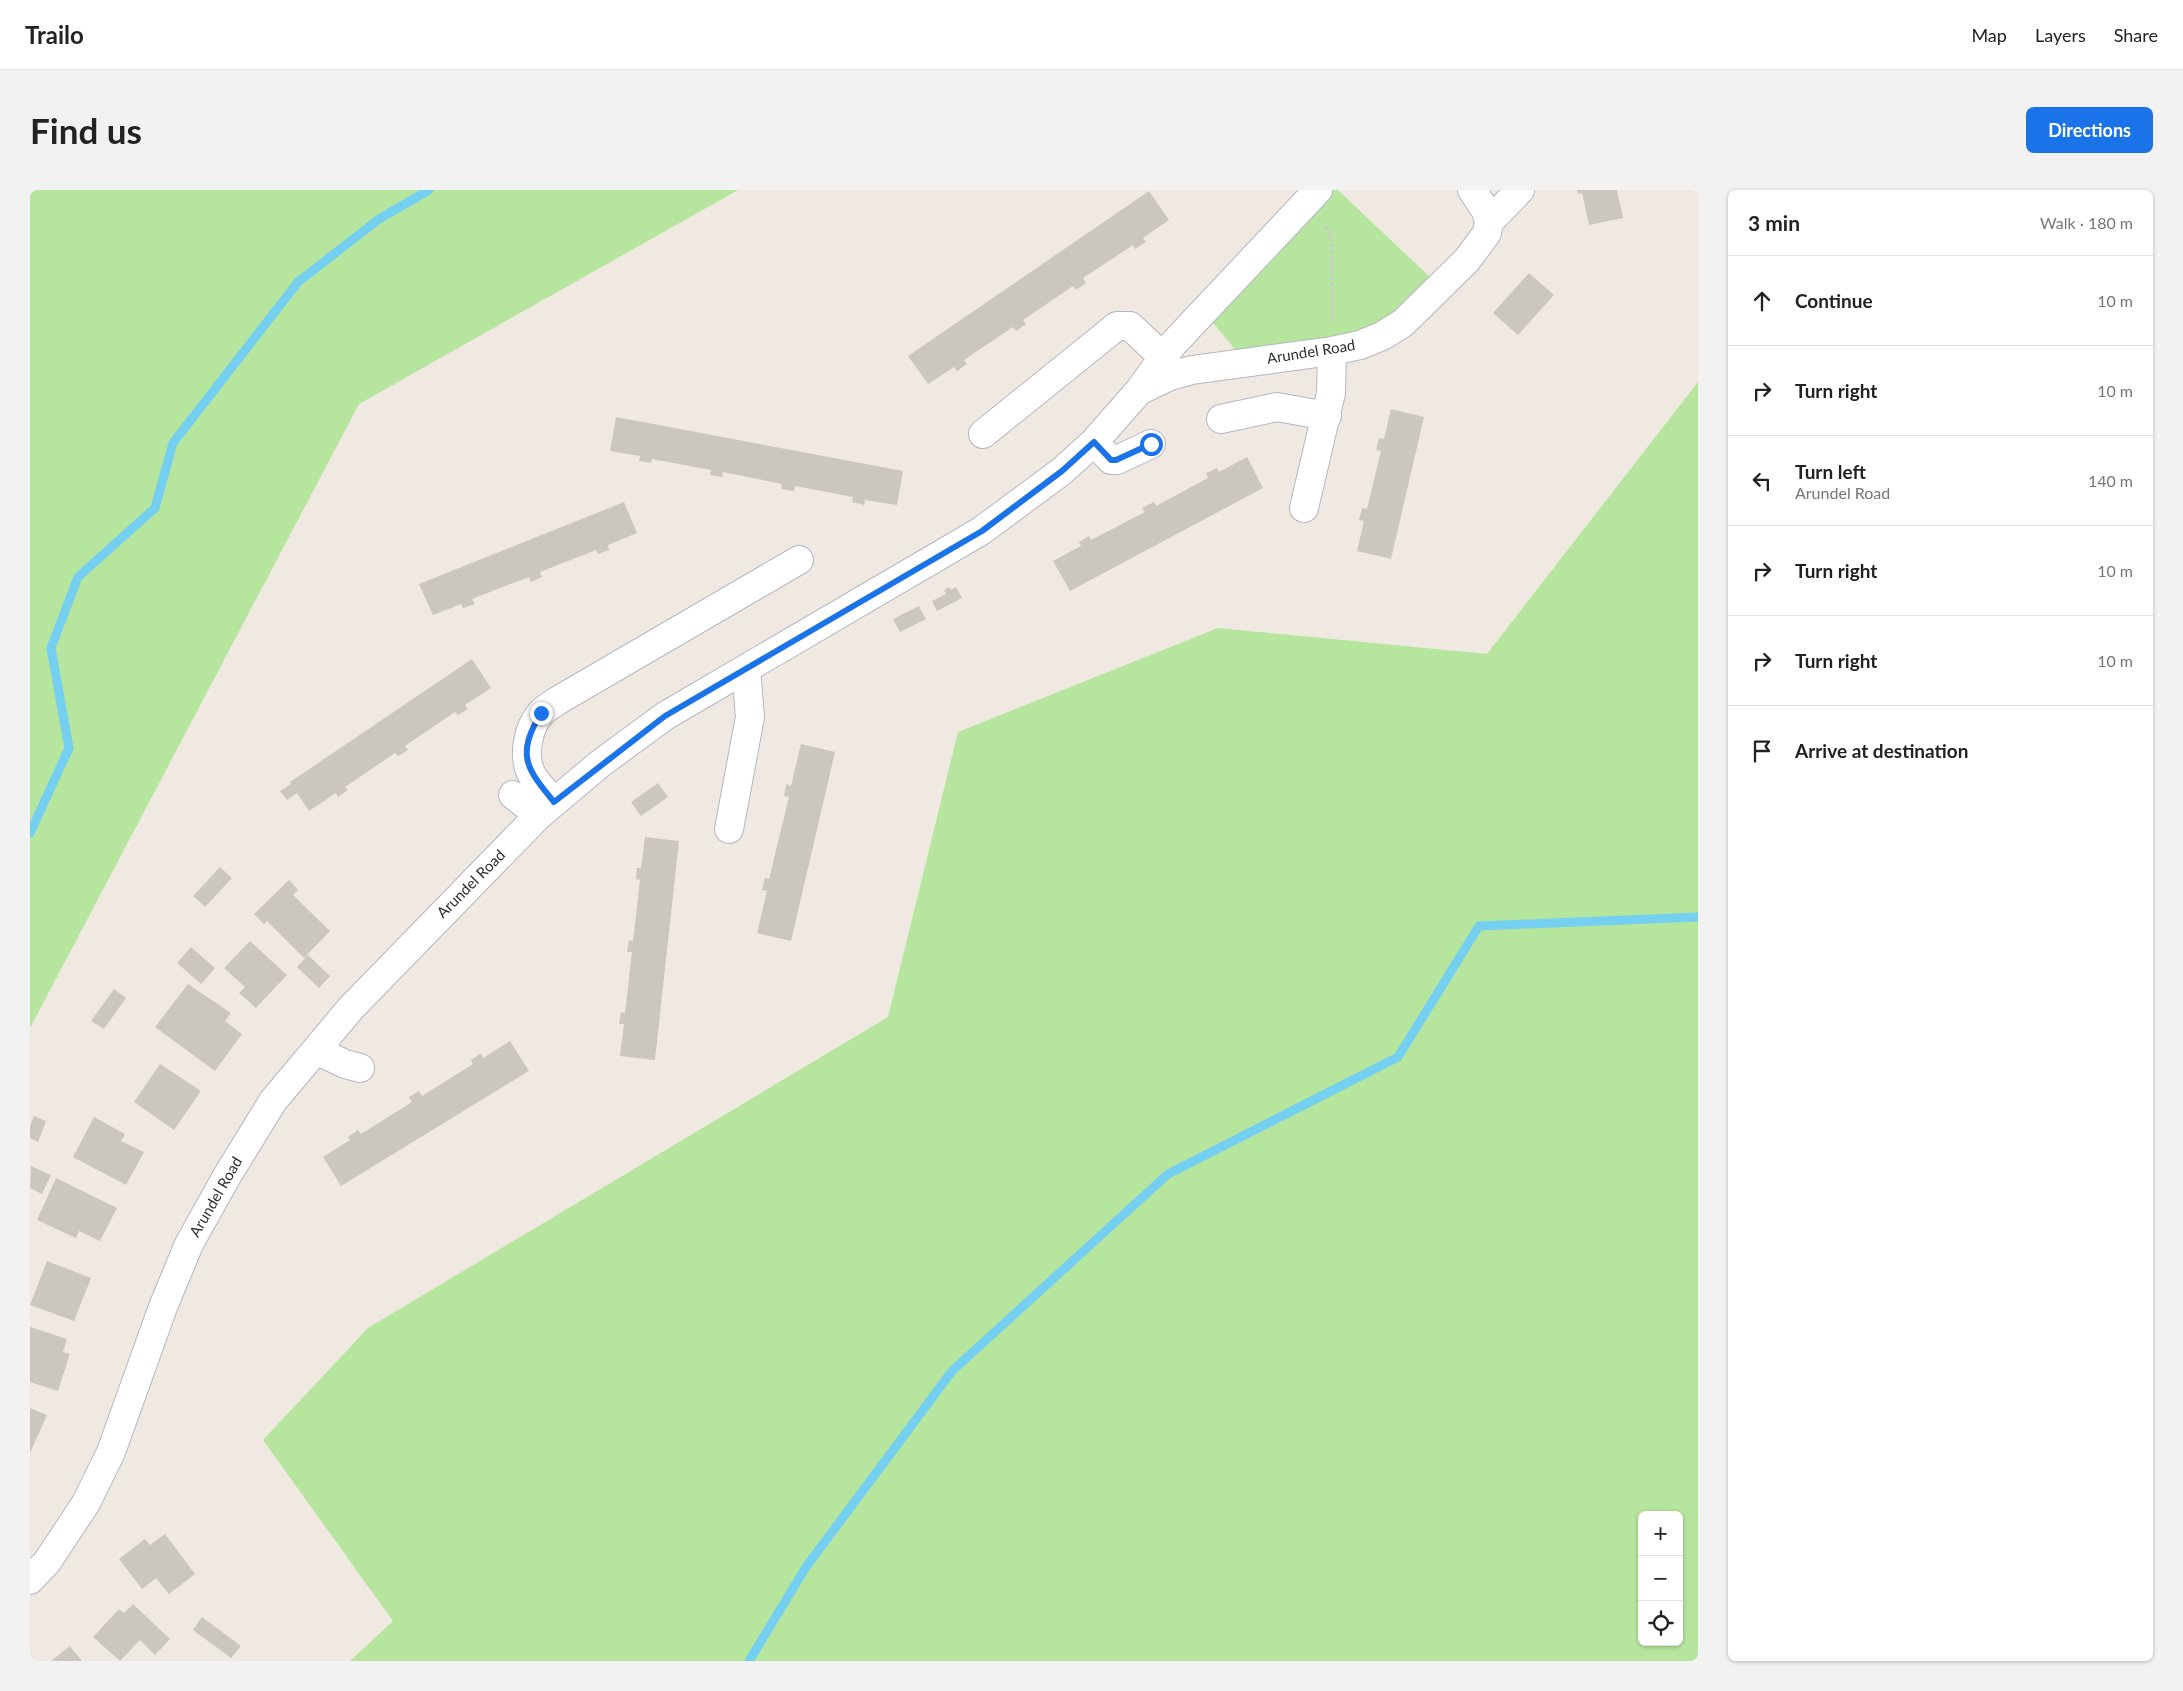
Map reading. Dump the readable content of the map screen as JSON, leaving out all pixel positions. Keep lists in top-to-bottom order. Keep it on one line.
{"streets":{"street":["Arundel Road"]},"page":{"header":"Trailo","nav":["Map","Layers","Share"],"buttons":"Directions","title":"Find us","heading":["3 min","Walk · 180 m"],"list":[["Continue","10 m"],["Turn right","10 m"],["Turn left","Arundel Road","140 m"],["Turn right","10 m"],["Turn right","10 m"],"Arrive at destination"],"map_buttons":["+","−"]}}
